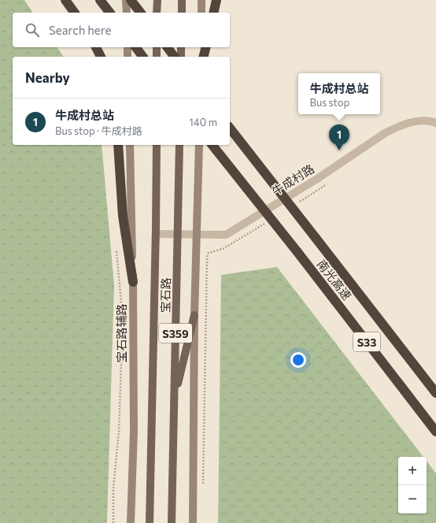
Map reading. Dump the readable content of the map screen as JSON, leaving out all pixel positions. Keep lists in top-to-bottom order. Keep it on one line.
{"streets":{"highway":["南光高速","S33"],"main road":["宝石路","宝石路辅路","S359"],"street":["牛成村路"]},"crossings":[["牛成村路","宝石路"]],"page":{"search":"Search here","heading":"Nearby","popup":["牛成村总站","Bus stop"],"list":[{"mark":"1","name":"牛成村总站","note":"Bus stop · 牛成村路","value":"140 m"}],"pins":"1","map_buttons":["+","−"]}}
